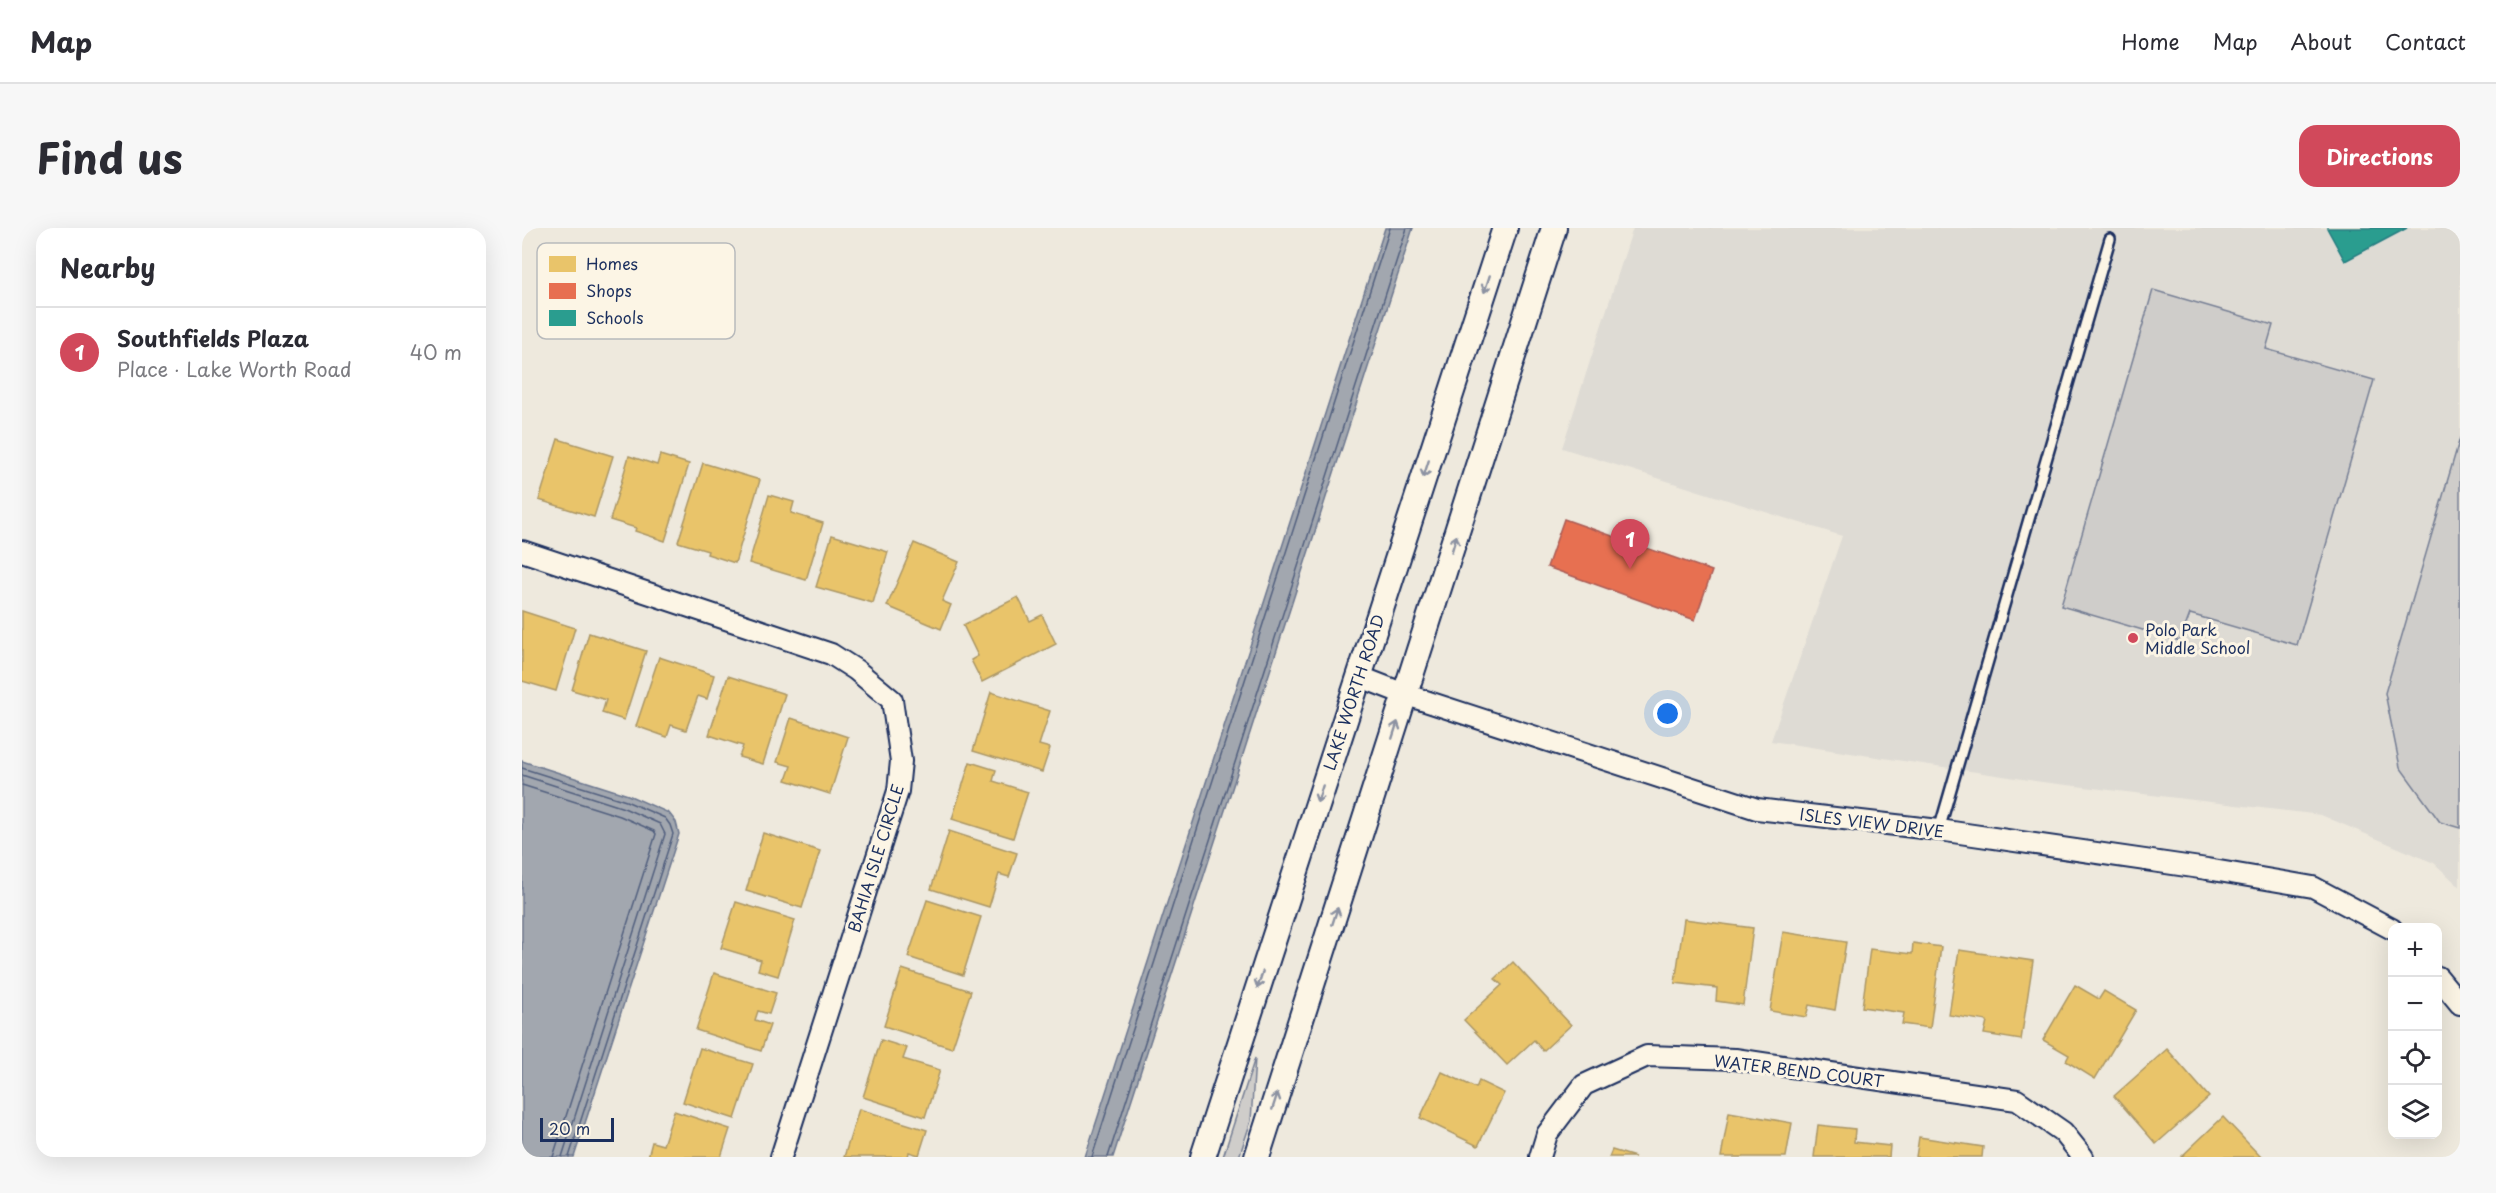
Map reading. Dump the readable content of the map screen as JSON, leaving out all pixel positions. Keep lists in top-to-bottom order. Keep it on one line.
{"streets":{"street":["LAKE WORTH ROAD","ISLES VIEW DRIVE","BAHIA ISLE CIRCLE","WATER BEND COURT"]},"crossings":[["LAKE WORTH ROAD","ISLES VIEW DRIVE"]],"places":["Polo Park Middle School"],"legend":["Homes","Shops","Schools"],"scale_bar":"20 m","page":{"header":"Map","nav":["Home","Map","About","Contact"],"title":"Find us","buttons":"Directions","heading":"Nearby","list":[{"mark":"1","name":"Southfields Plaza","note":"Place · Lake Worth Road","value":"40 m"}],"pins":"1","map_buttons":["+","−"],"scale":"20 m"}}
